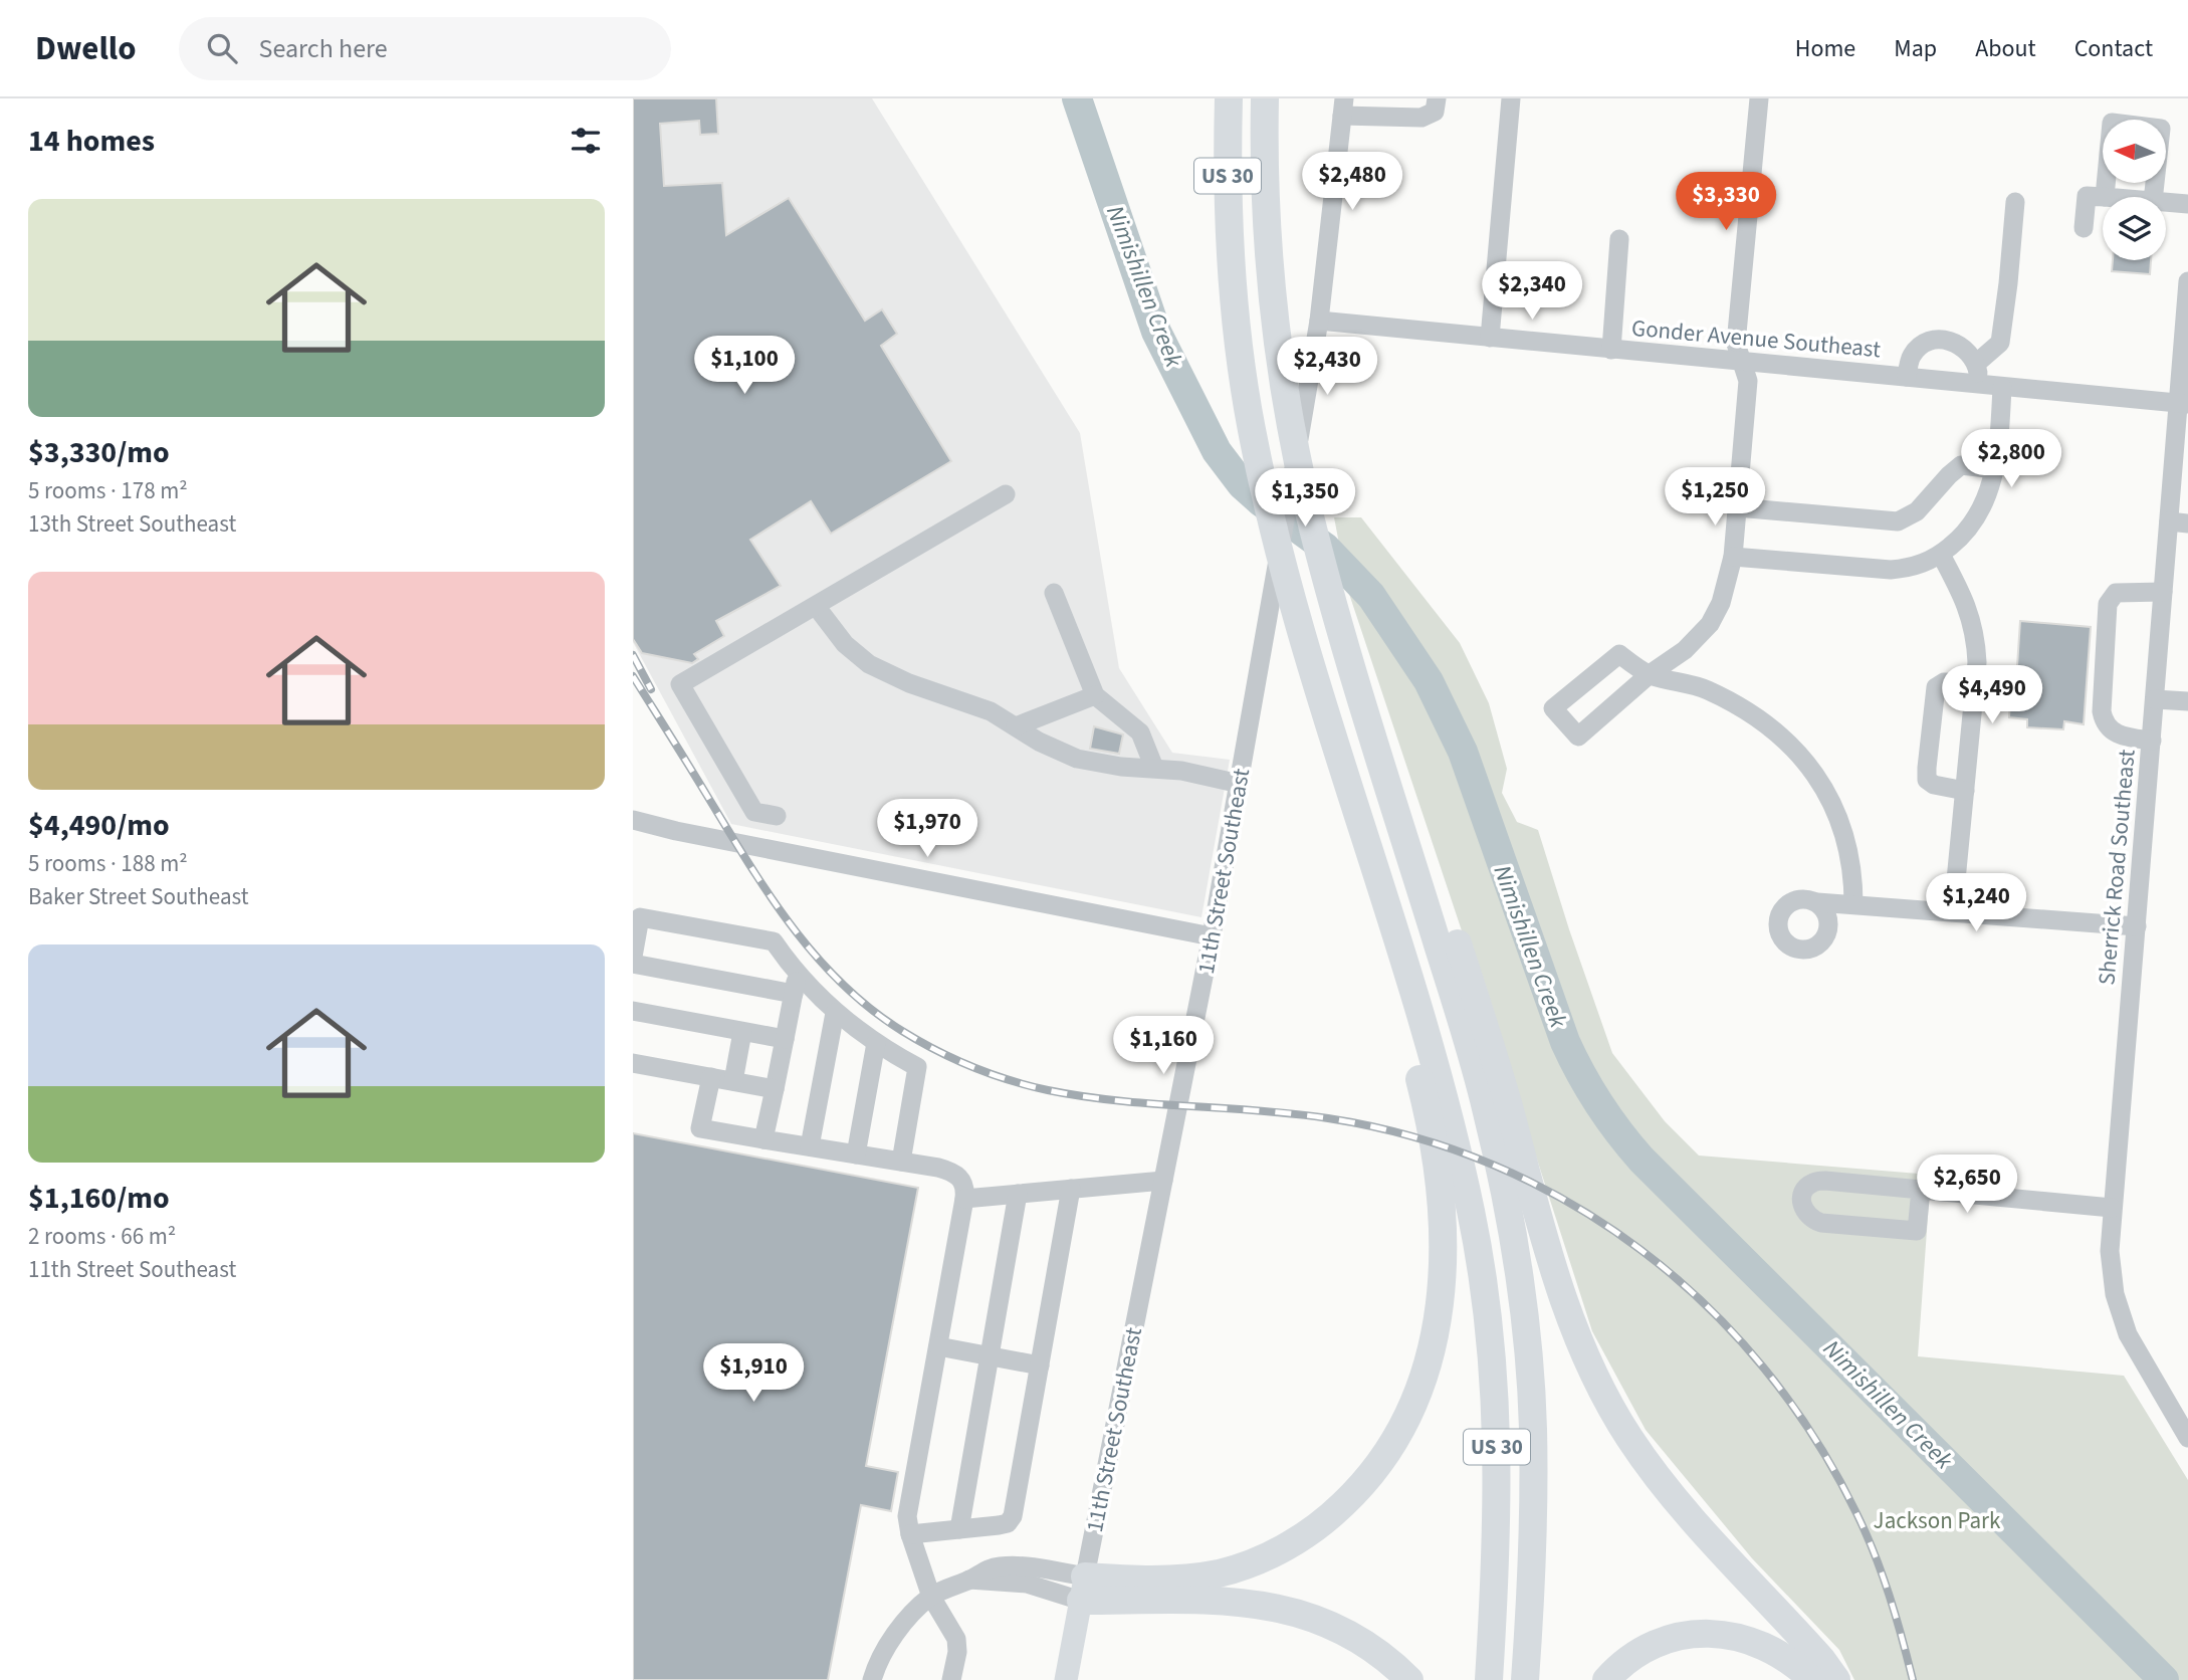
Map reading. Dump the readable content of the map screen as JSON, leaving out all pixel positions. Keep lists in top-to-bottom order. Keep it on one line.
{"streets":{"highway":["US 30"],"main road":["11th Street Southeast"],"street":["Gonder Avenue Southeast","Sherrick Road Southeast"]},"crossings":[["Gonder Avenue Southeast","Sherrick Road Southeast"],["Gonder Avenue Southeast","11th Street Southeast"]],"water":["Nimishillen Creek"],"parks":["Jackson Park"],"north":"left","page":{"header":"Dwello","search":"Search here","nav":["Home","Map","About","Contact"],"heading":"14 homes","price":["$2,480","$3,330","$2,340","$1,100","$2,430","$2,800","$1,250","$1,350","$4,490","$1,970","$1,240","$1,160","$2,650","$1,910"],"list":[{"name":"$3,330/mo","note":"5 rooms · 178 m² · 13th Street Southeast"},{"name":"$4,490/mo","note":"5 rooms · 188 m² · Baker Street Southeast"},{"name":"$1,160/mo","note":"2 rooms · 66 m² · 11th Street Southeast"}]}}
